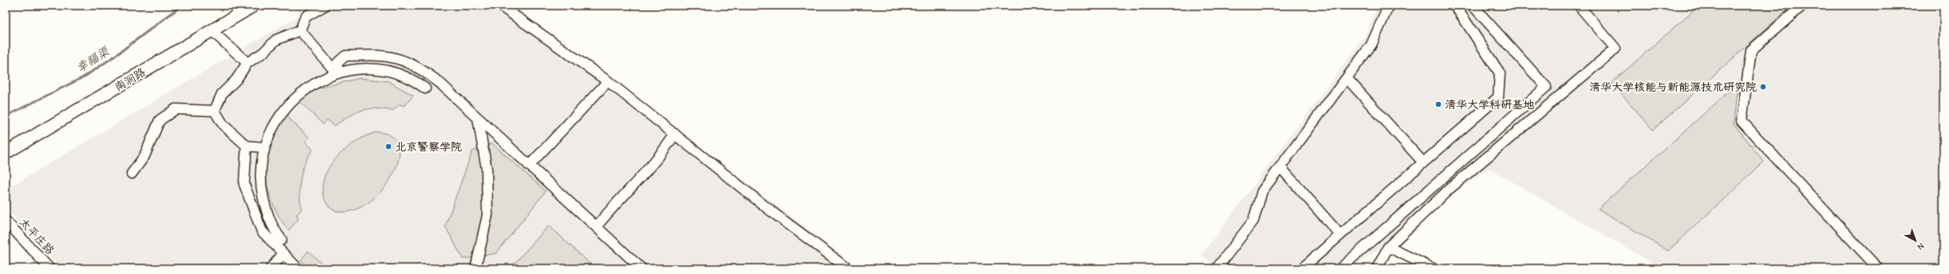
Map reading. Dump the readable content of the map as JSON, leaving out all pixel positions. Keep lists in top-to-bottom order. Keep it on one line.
{"streets":{"main road":["南涧路"],"street":["太平庄路"]},"water":["幸福渠"],"places":["清华大学核能与新能源技术研究院","清华大学科研基地","北京警察学院"],"north":"bottom right"}
